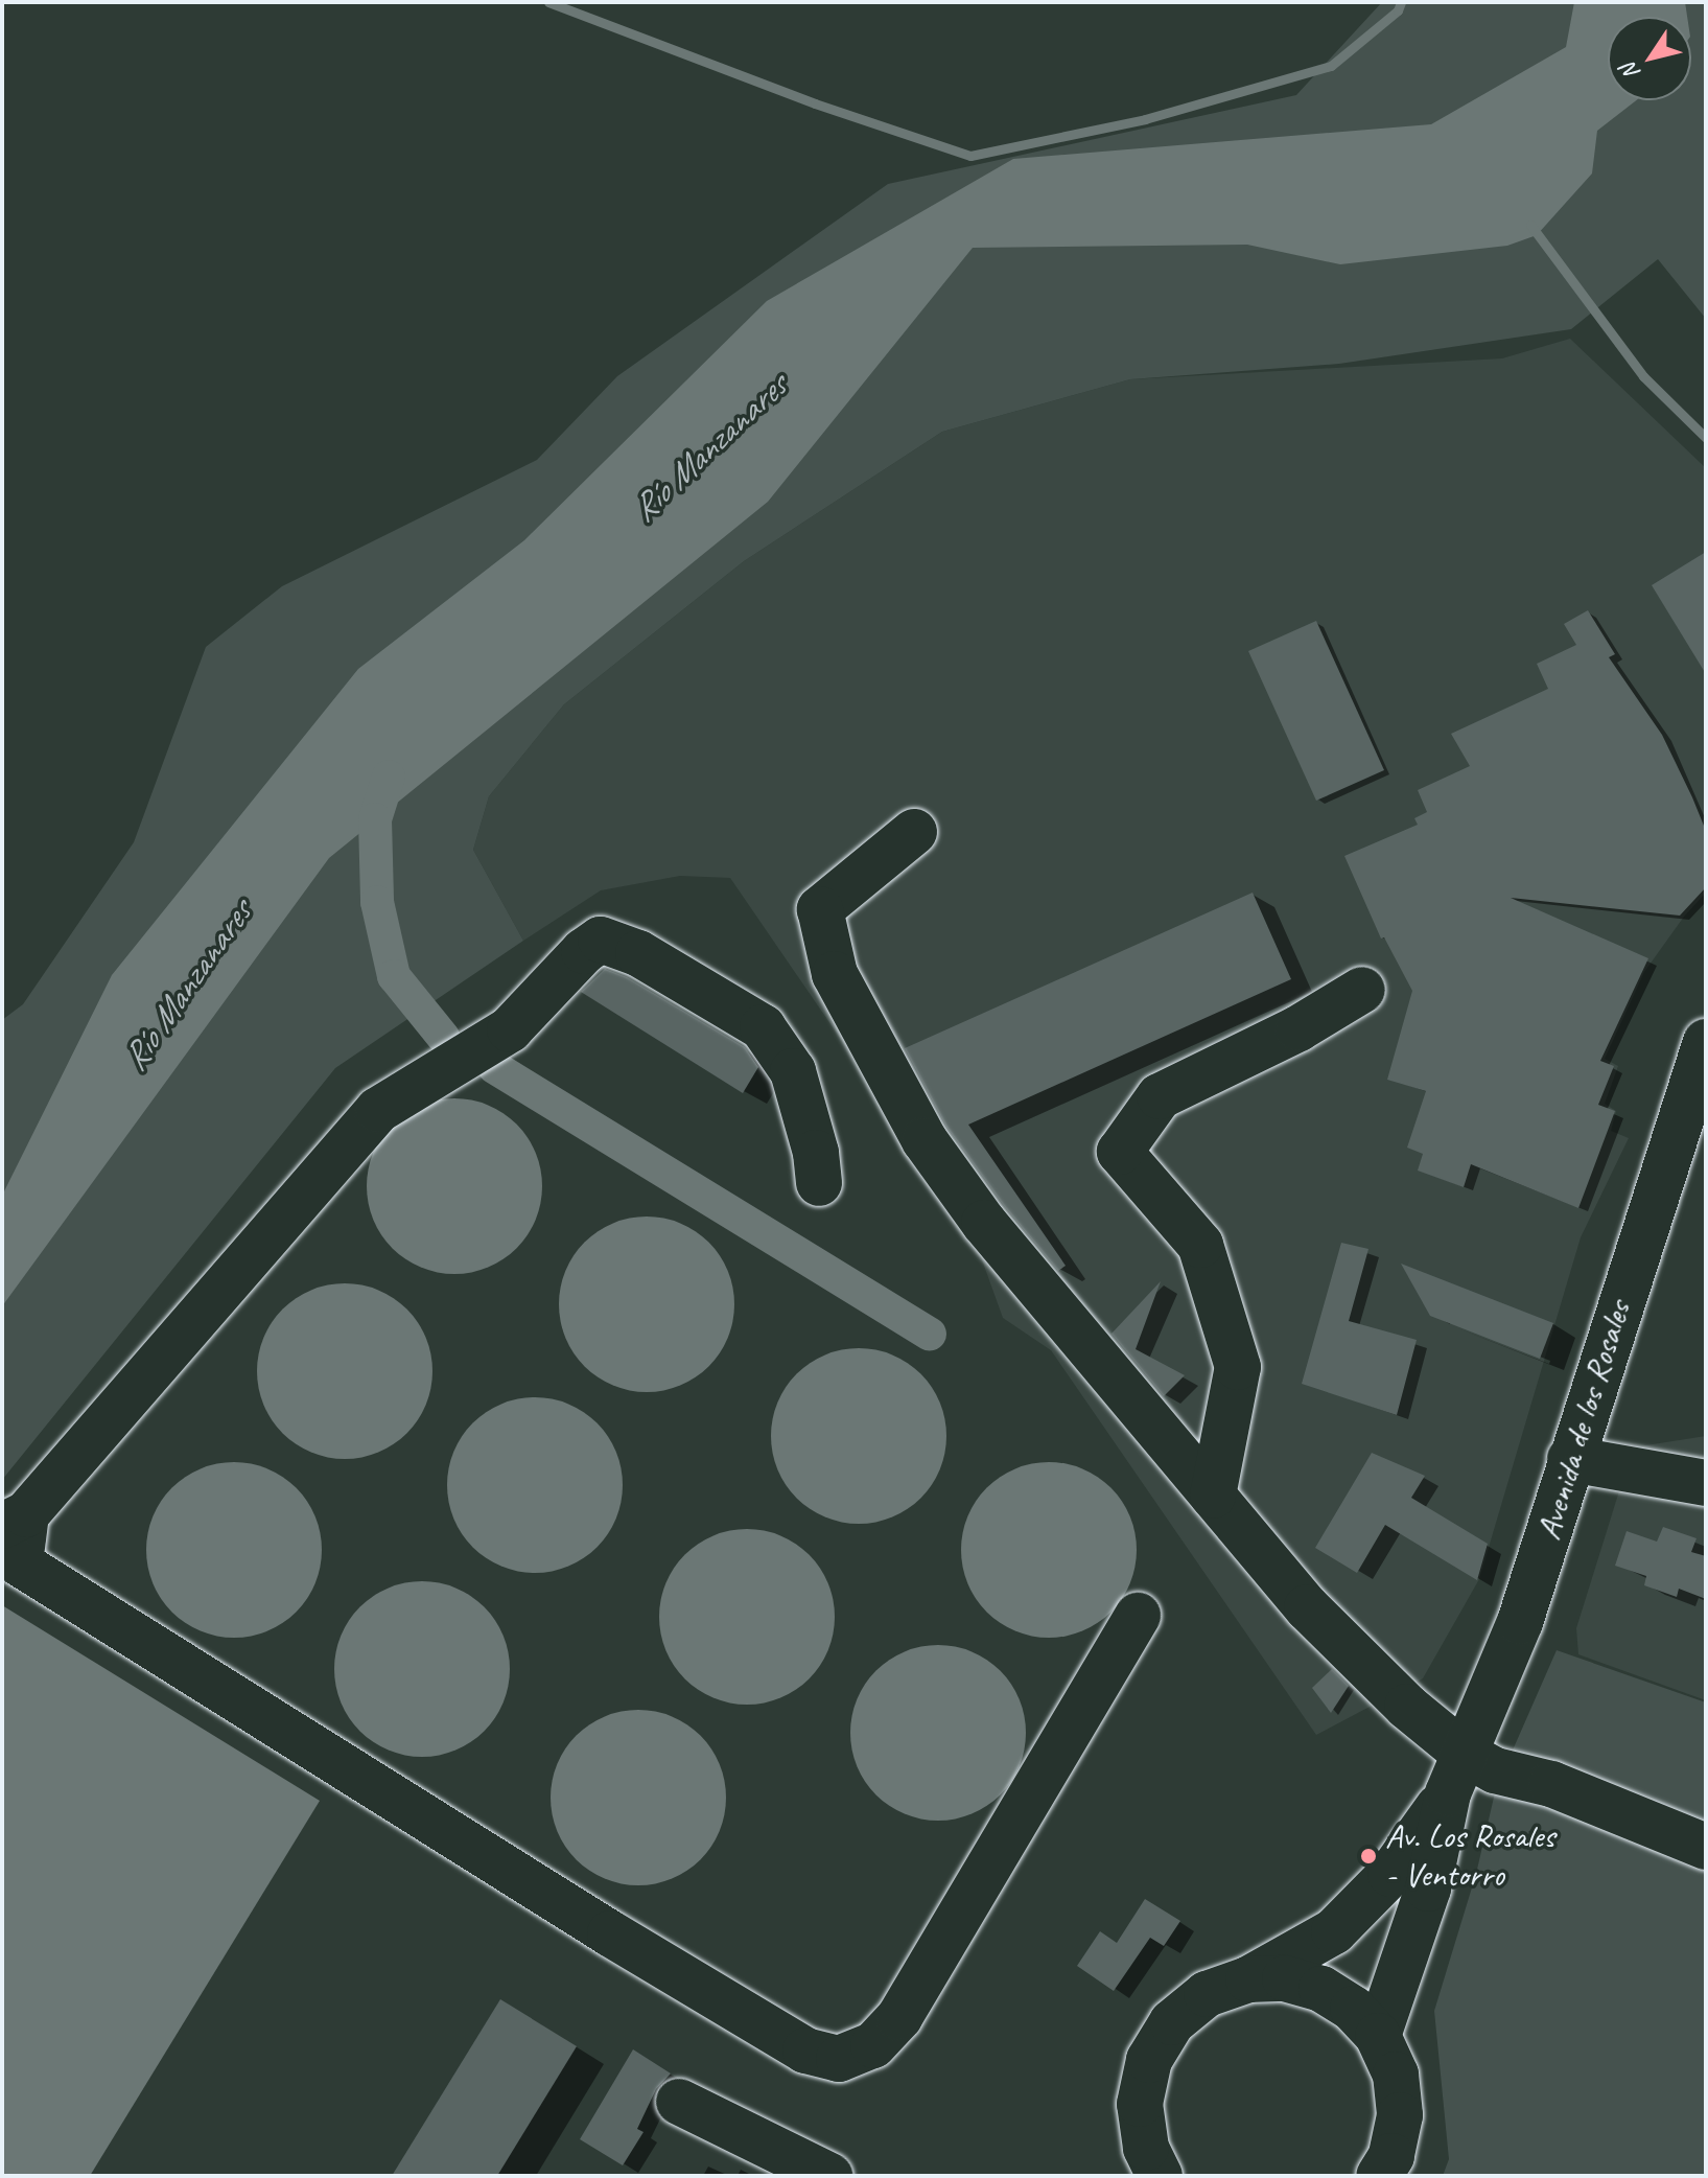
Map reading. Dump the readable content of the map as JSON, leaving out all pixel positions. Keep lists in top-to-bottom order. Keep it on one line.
{"streets":{"street":["Avenida de los Rosales"]},"water":["Río Manzanares"],"places":["Av. Los Rosales - Ventorro"],"north":"bottom left"}
